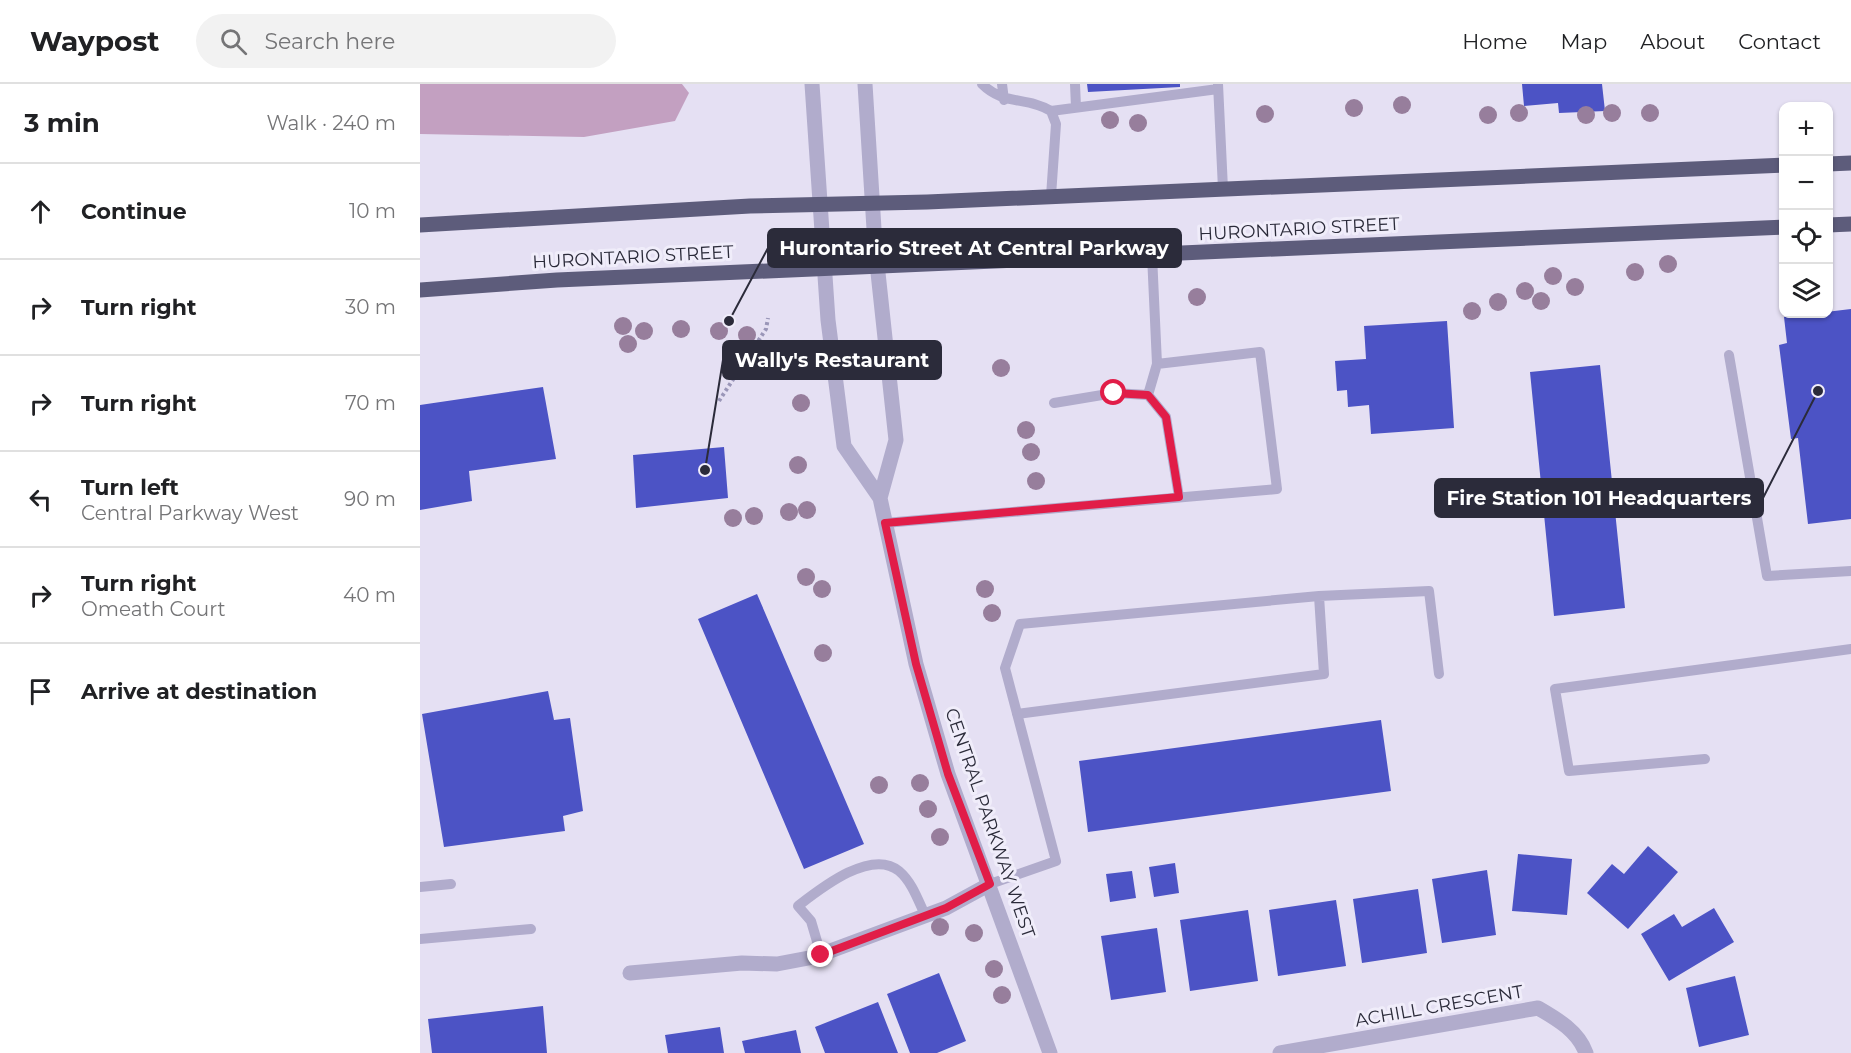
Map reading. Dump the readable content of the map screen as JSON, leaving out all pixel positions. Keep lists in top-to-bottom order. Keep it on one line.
{"streets":{"main road":["HURONTARIO STREET"],"street":["CENTRAL PARKWAY WEST","ACHILL CRESCENT"]},"crossings":[["HURONTARIO STREET","CENTRAL PARKWAY WEST"]],"places":["Hurontario Street At Central Parkway","Fire Station 101 Headquarters","Wally's Restaurant"],"page":{"header":"Waypost","search":"Search here","nav":["Home","Map","About","Contact"],"heading":["3 min","Walk · 240 m"],"map_buttons":["+","−"],"list":[["Continue","10 m"],["Turn right","30 m"],["Turn right","70 m"],["Turn left","Central Parkway West","90 m"],["Turn right","Omeath Court","40 m"],"Arrive at destination"]}}
